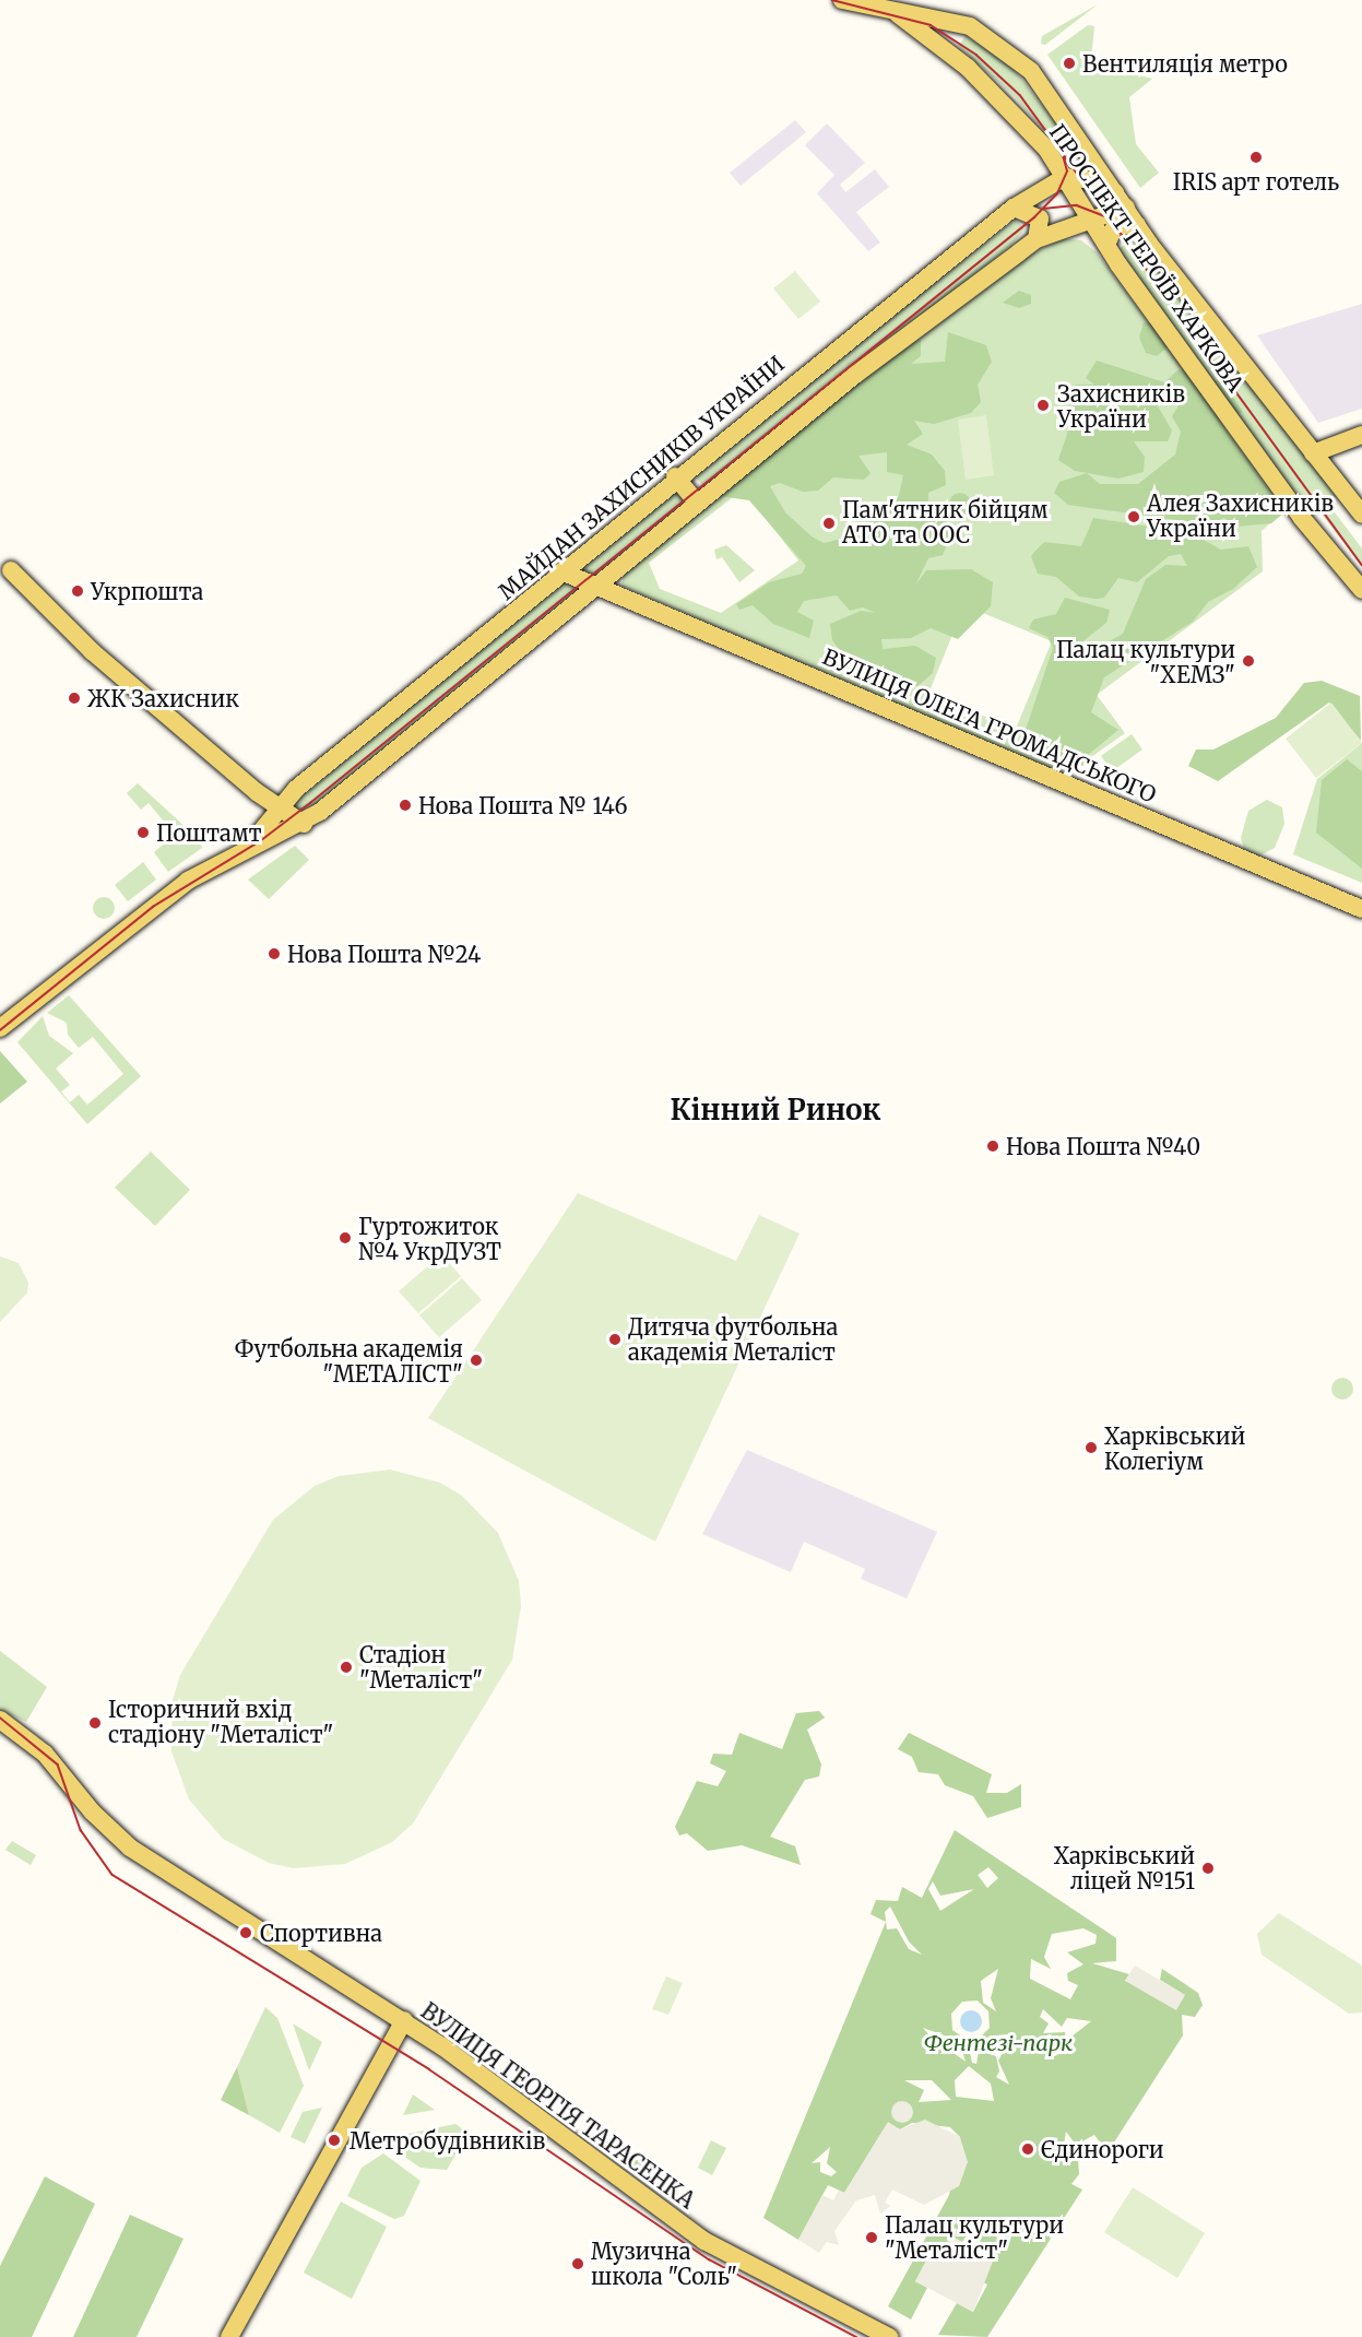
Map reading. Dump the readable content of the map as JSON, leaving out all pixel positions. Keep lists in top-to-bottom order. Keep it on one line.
{"streets":{"main road":["ПРОСПЕКТ ГЕРОЇВ ХАРКОВА","МАЙДАН ЗАХИСНИКІВ УКРАЇНИ","ВУЛИЦЯ ОЛЕГА ГРОМАДСЬКОГО","ВУЛИЦЯ ГЕОРГІЯ ТАРАСЕНКА"]},"crossings":[["ПРОСПЕКТ ГЕРОЇВ ХАРКОВА","МАЙДАН ЗАХИСНИКІВ УКРАЇНИ"],["МАЙДАН ЗАХИСНИКІВ УКРАЇНИ","ВУЛИЦЯ ОЛЕГА ГРОМАДСЬКОГО"]],"districts":["Кінний Ринок"],"parks":["Фентезі-парк"],"places":["Вентиляція метро","IRIS арт готель","Захисників України","Алея Захисників України","Пам'ятник бійцям АТО та ООС","Укрпошта","Палац культури \"ХЕМЗ\"","ЖК Захисник","Нова Пошта № 146","Поштамт","Нова Пошта №24","Нова Пошта №40","Гуртожиток №4 УкрДУЗТ","Дитяча футбольна академія Металіст","Футбольна академія \"МЕТАЛІСТ\"","Харківський Колегіум","Стадіон \"Металіст\"","Історичний вхід стадіону \"Металіст\"","Харківський ліцей №151","Спортивна","Метробудівників","Єдинороги","Палац культури \"Металіст\"","Музична школа \"Соль\""]}
